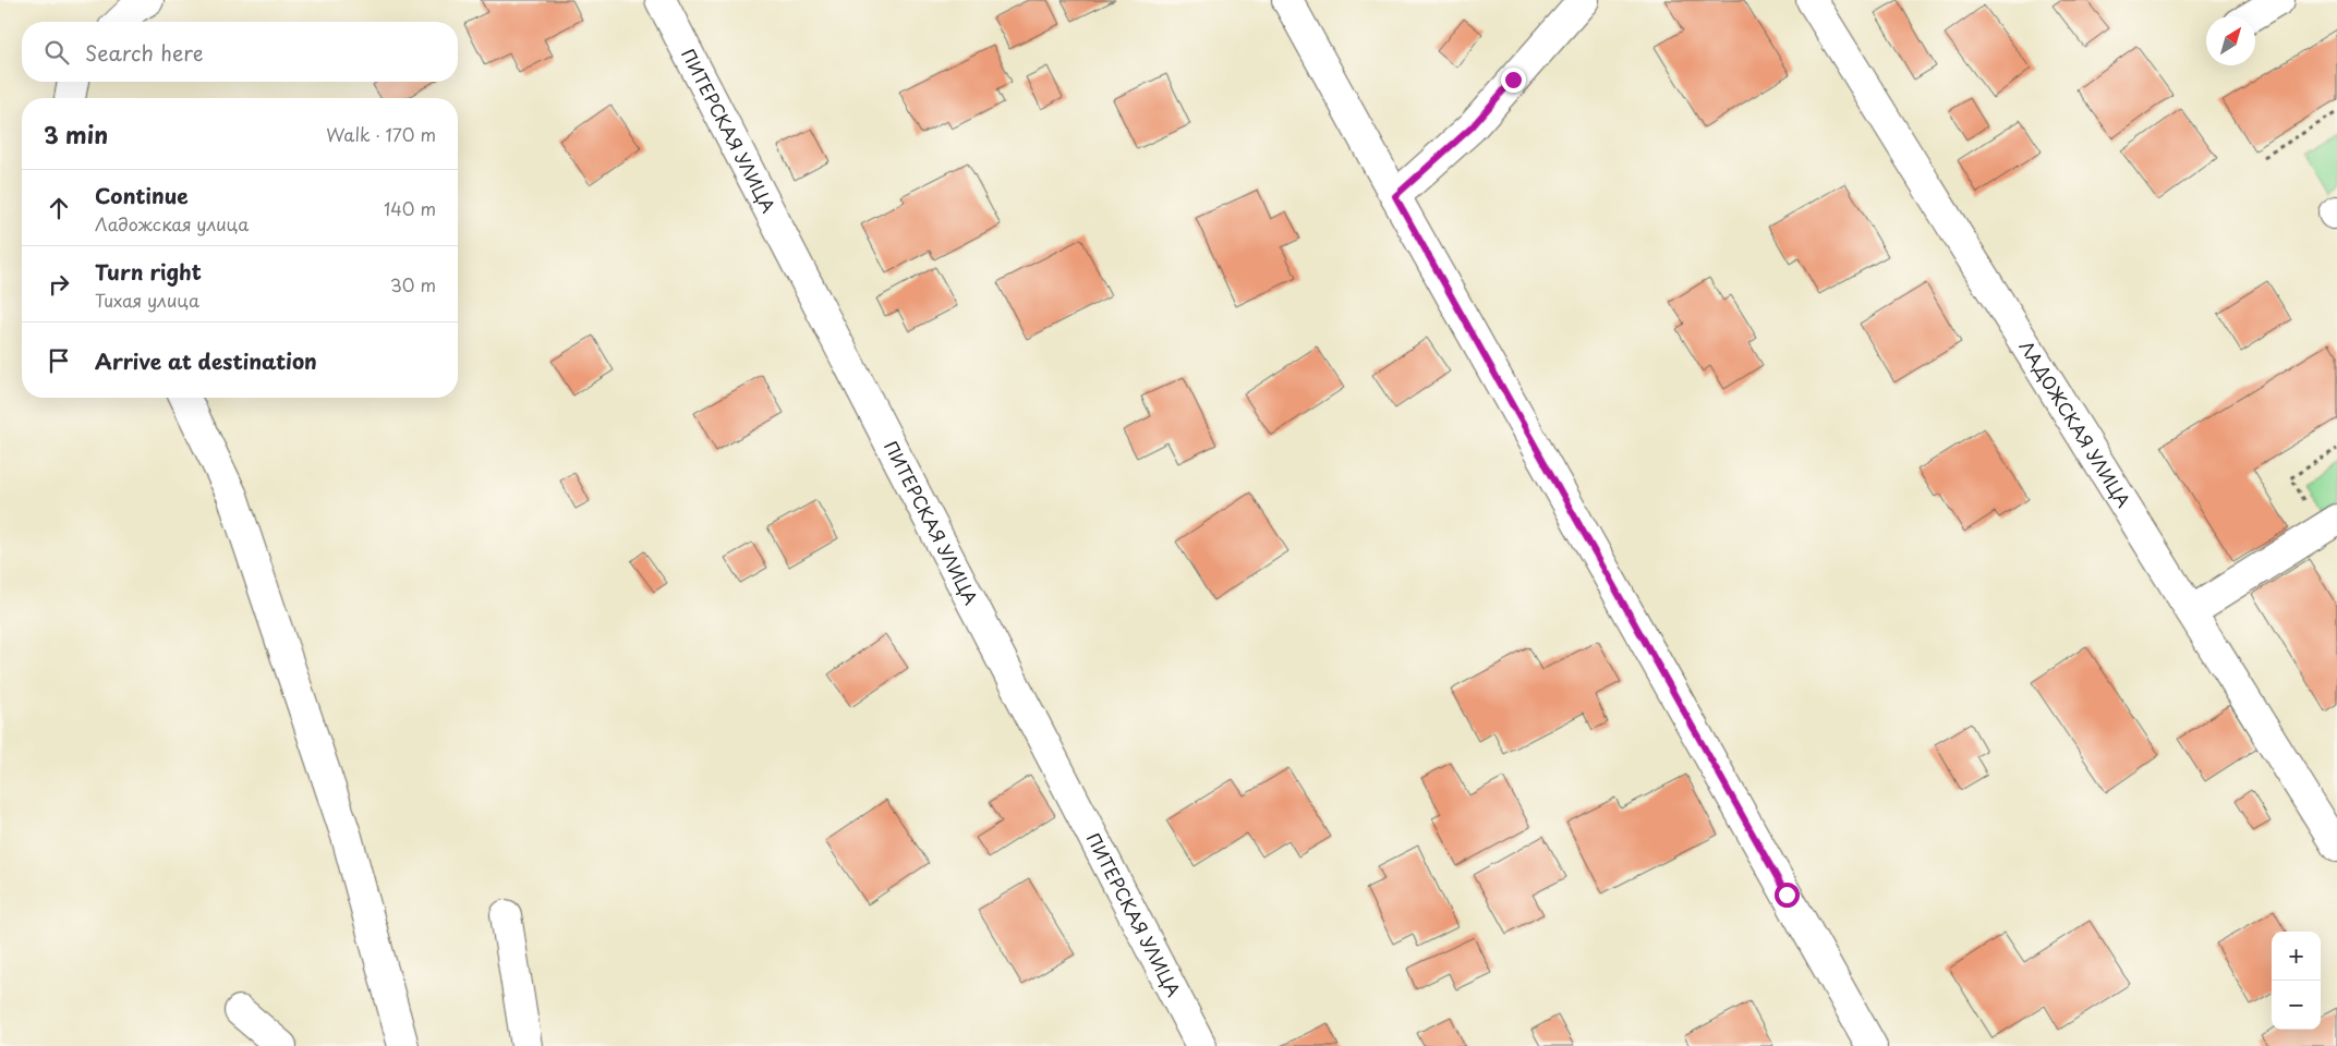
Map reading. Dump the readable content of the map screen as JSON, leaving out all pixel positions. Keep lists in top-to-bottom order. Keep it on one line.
{"streets":{"street":["ПИТЕРСКАЯ УЛИЦА","ЛАДОЖСКАЯ УЛИЦА"]},"north":"top right","page":{"search":"Search here","heading":["3 min","Walk · 170 m"],"list":[["Continue","Ладожская улица","140 m"],["Turn right","Тихая улица","30 m"],"Arrive at destination"],"map_buttons":["+","−"]}}
